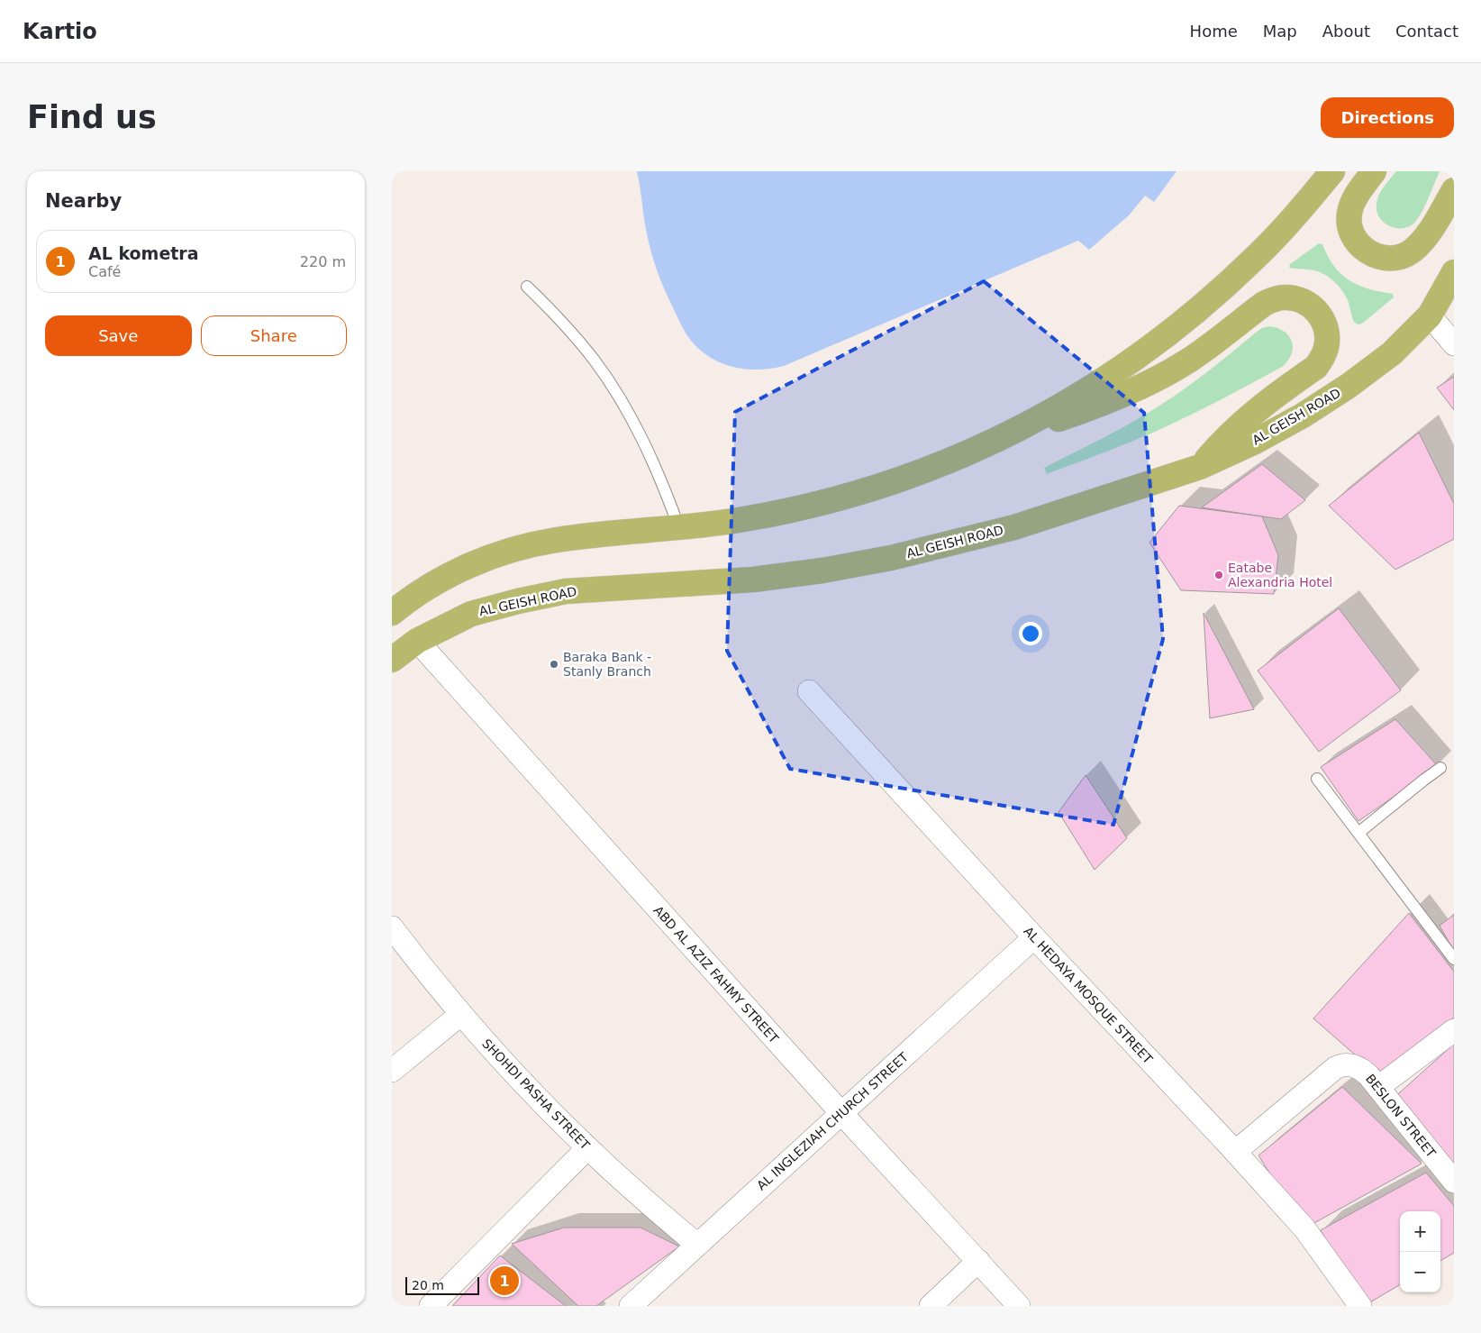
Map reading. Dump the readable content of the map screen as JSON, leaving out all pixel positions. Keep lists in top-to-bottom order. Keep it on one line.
{"streets":{"highway":["AL GEISH ROAD"],"street":["ABD AL AZIZ FAHMY STREET","AL HEDAYA MOSQUE STREET","SHOHDI PASHA STREET","BESLON STREET","AL INGLEZIAH CHURCH STREET"]},"crossings":[["AL GEISH ROAD","ABD AL AZIZ FAHMY STREET"],["ABD AL AZIZ FAHMY STREET","AL INGLEZIAH CHURCH STREET"],["AL HEDAYA MOSQUE STREET","BESLON STREET"],["AL HEDAYA MOSQUE STREET","AL INGLEZIAH CHURCH STREET"],["SHOHDI PASHA STREET","AL INGLEZIAH CHURCH STREET"]],"places":["Eatabe Alexandria Hotel","Baraka Bank - Stanly Branch"],"scale_bar":"20 m","page":{"header":"Kartio","nav":["Home","Map","About","Contact"],"buttons":["Directions",["Save","Share"]],"title":"Find us","heading":"Nearby","list":[{"mark":"1","name":"AL kometra","note":"Café","value":"220 m"}],"map_buttons":["+","−"],"pins":"1","scale":"20 m"}}
